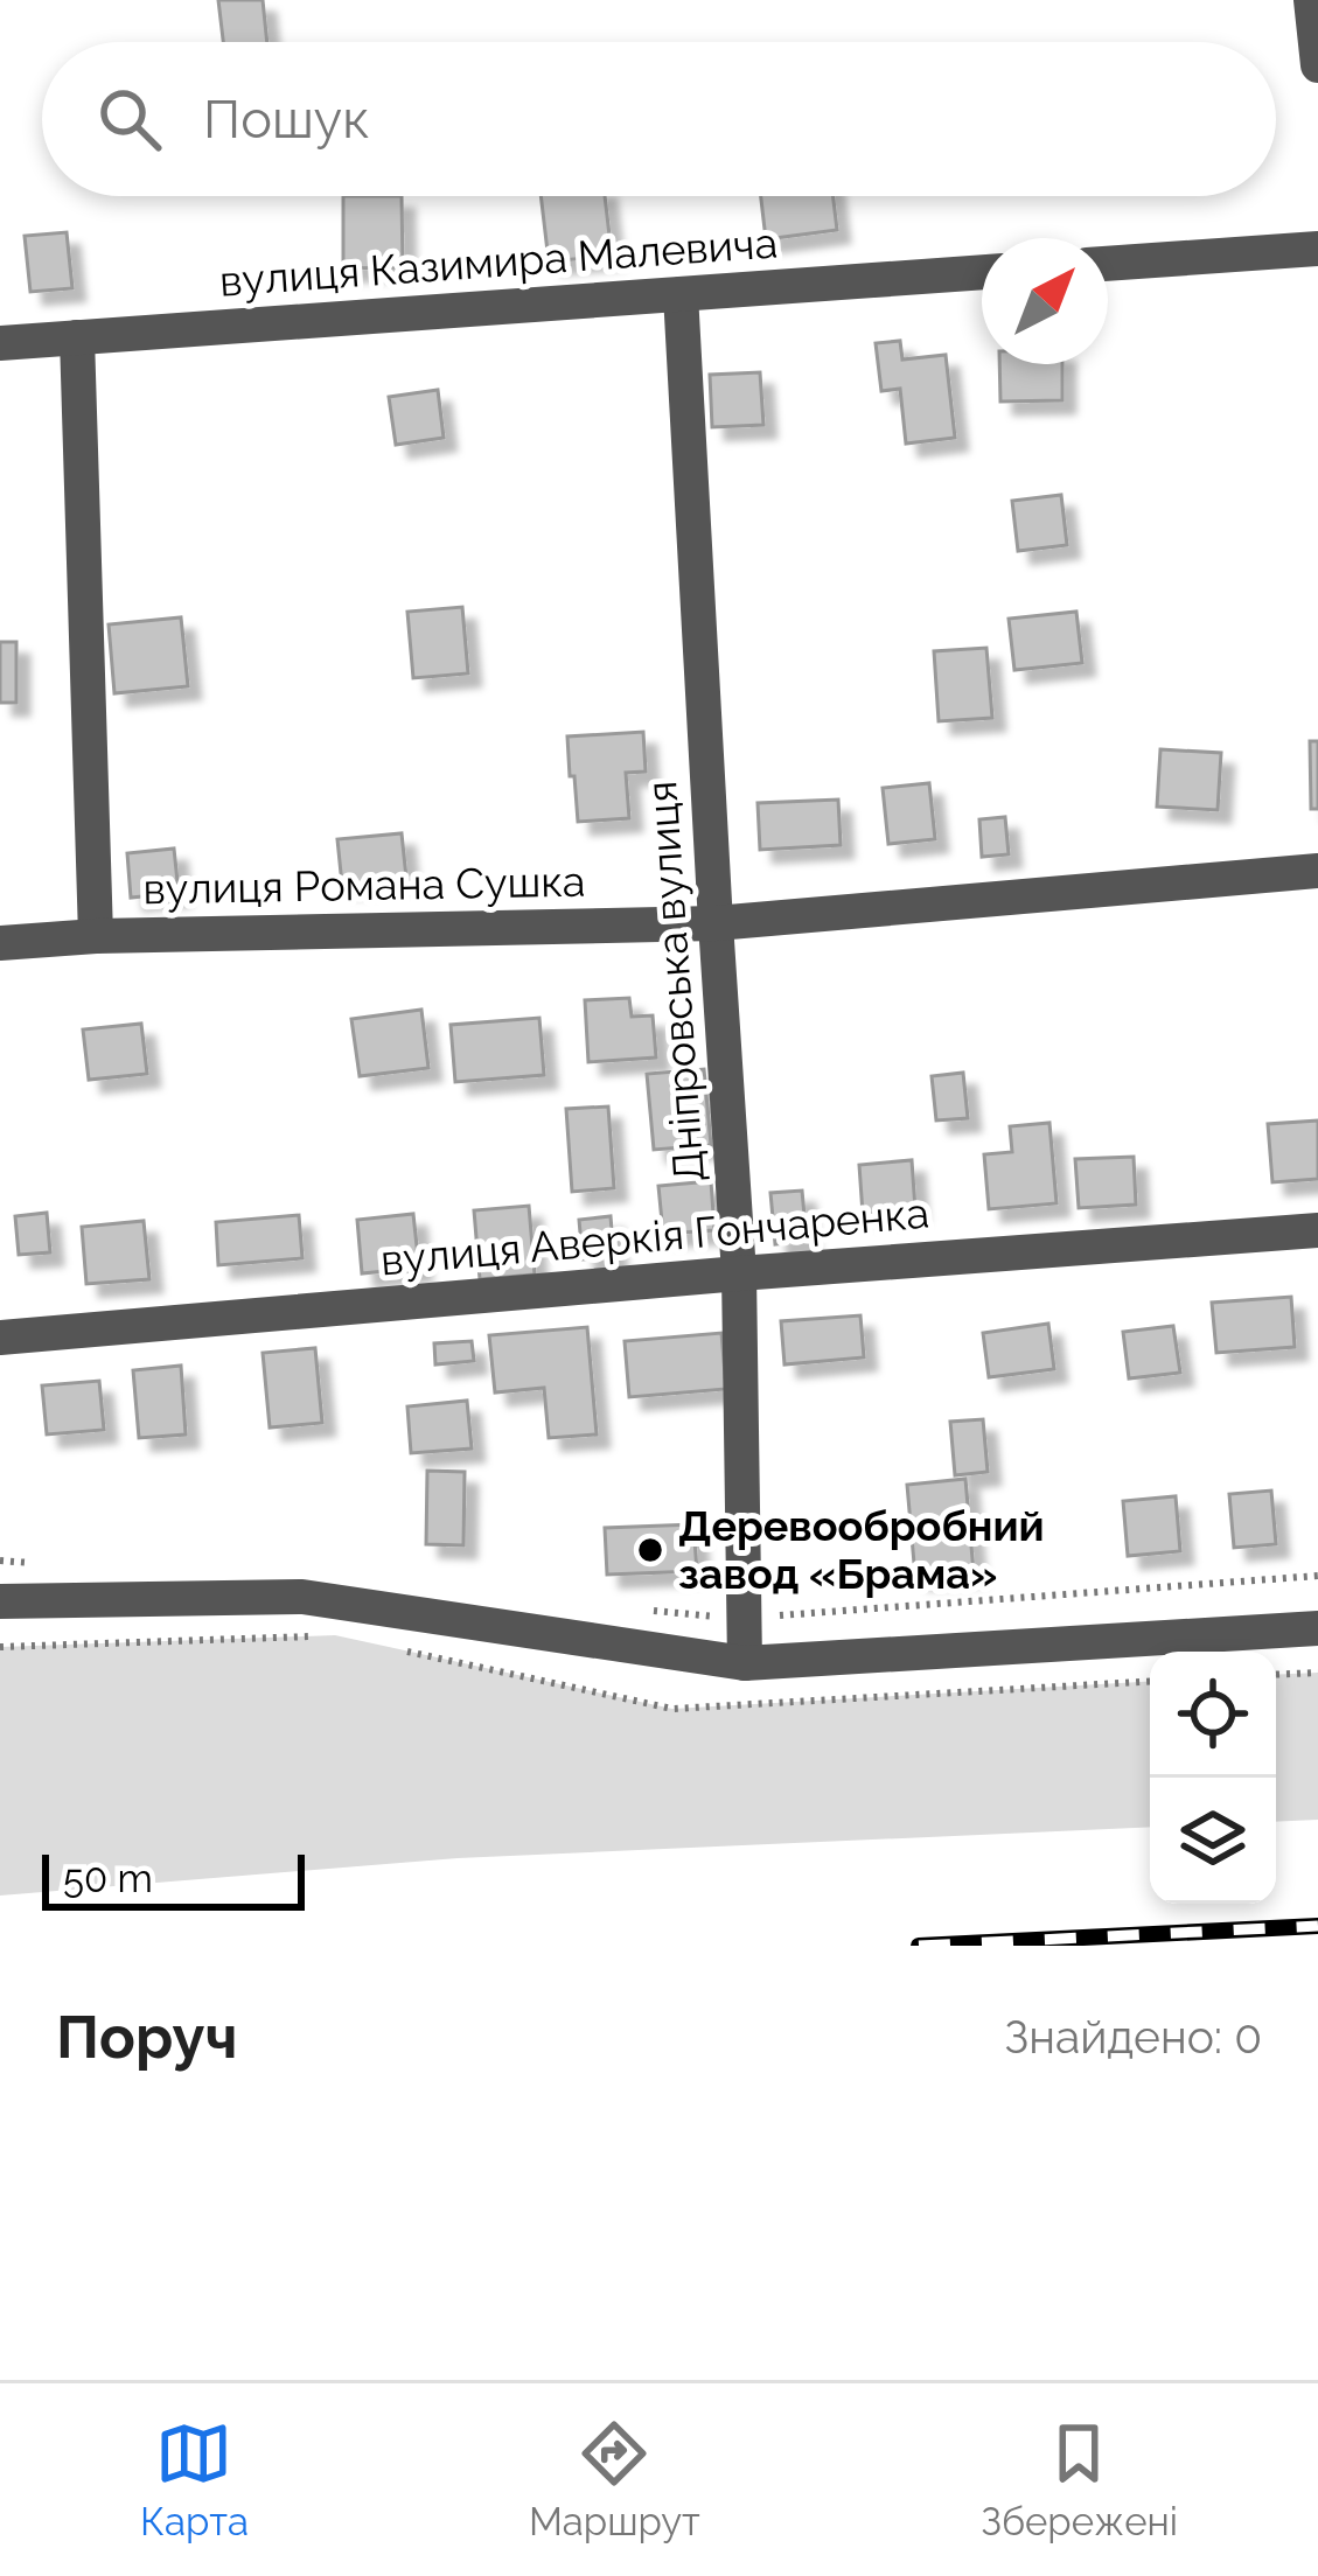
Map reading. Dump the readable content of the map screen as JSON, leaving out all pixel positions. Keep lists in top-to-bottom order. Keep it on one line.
{"streets":{"street":["вулиця Казимира Малевича","вулиця Романа Сушка","Дніпровська вулиця","вулиця Аверкія Гончаренка"]},"crossings":[["вулиця Казимира Малевича","Дніпровська вулиця"],["вулиця Романа Сушка","Дніпровська вулиця"],["Дніпровська вулиця","вулиця Аверкія Гончаренка"]],"places":["Деревообробний завод «Брама»"],"scale_bar":"50 m","north":"top right","page":{"search":"Пошук","scale":"50 m","heading":["Поруч","Знайдено: 0"],"nav":["Карта","Маршрут","Збережені"]}}
